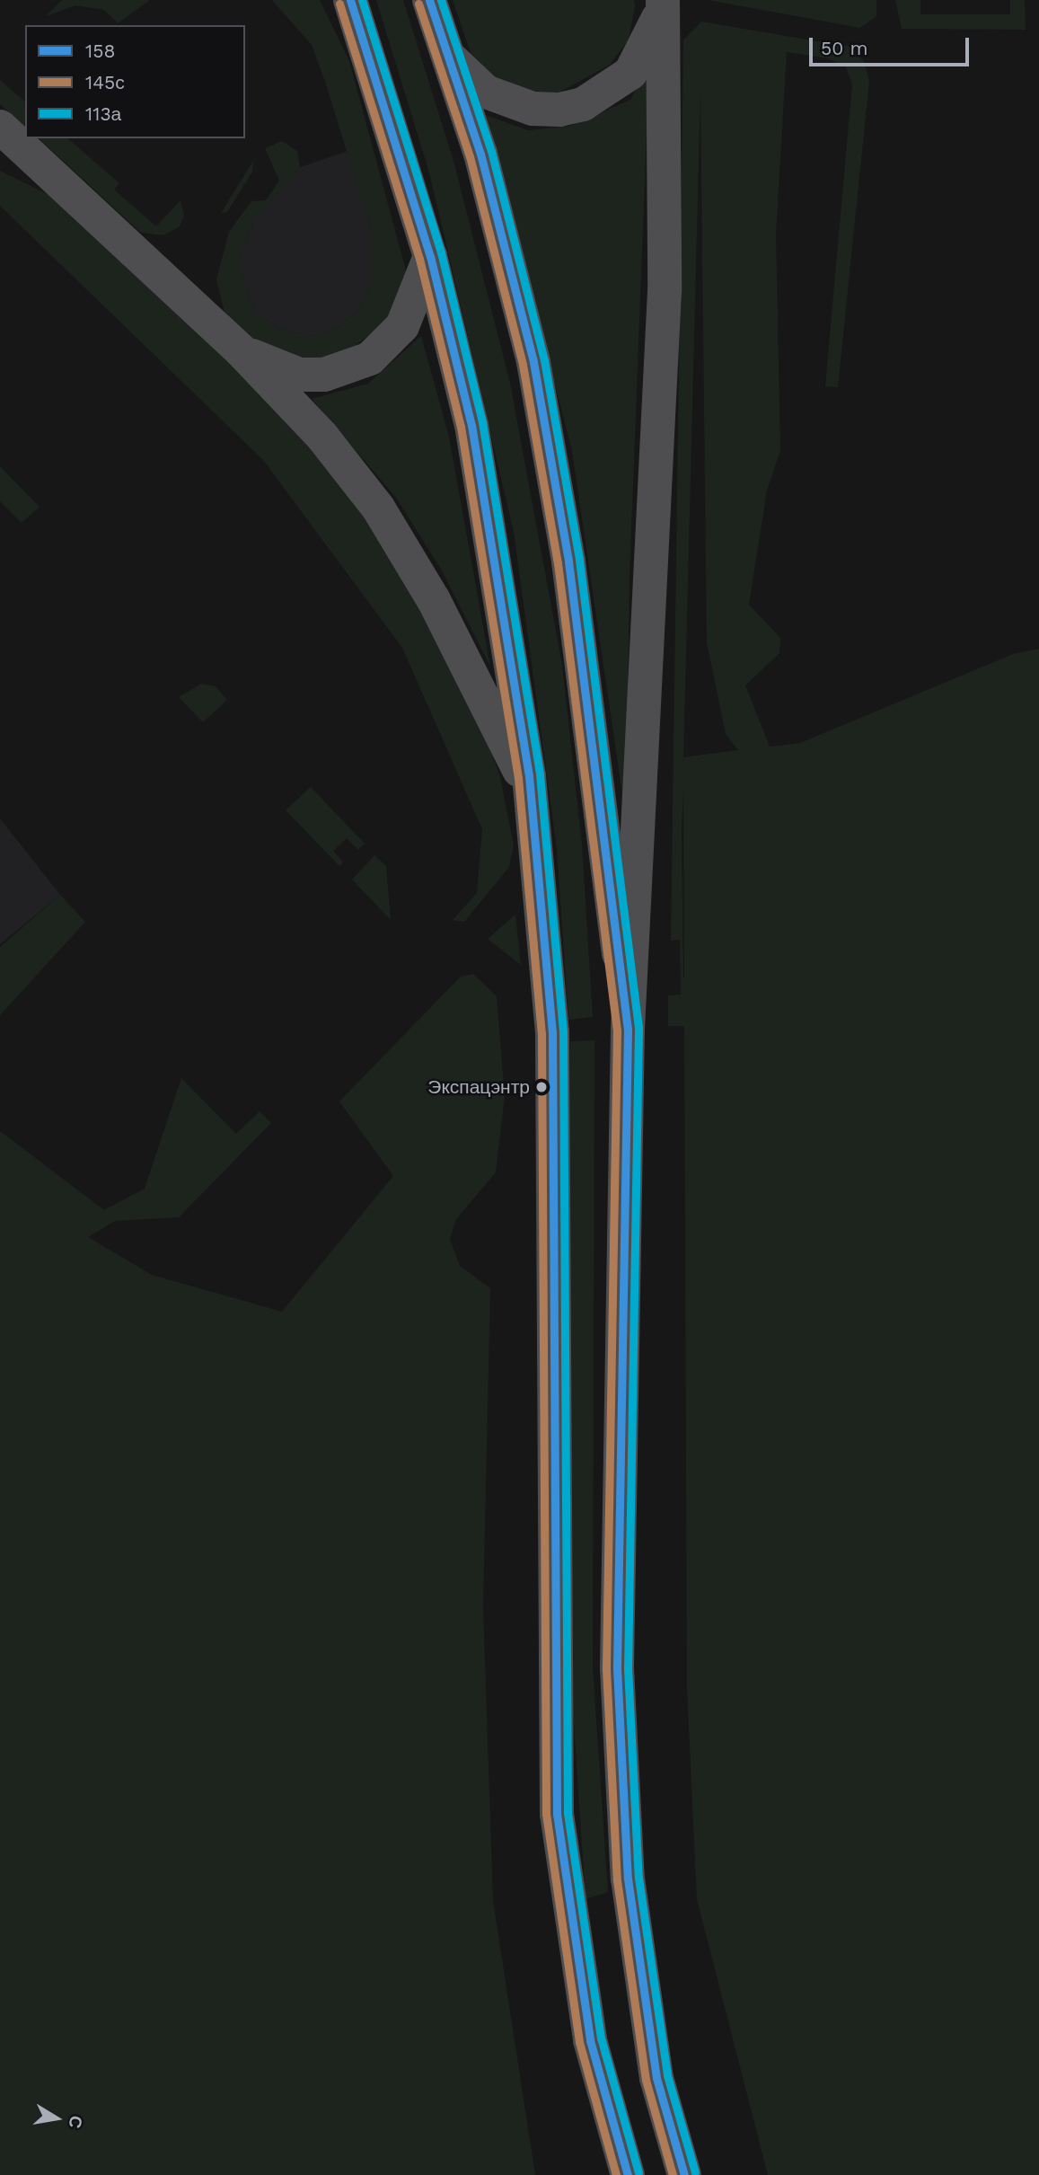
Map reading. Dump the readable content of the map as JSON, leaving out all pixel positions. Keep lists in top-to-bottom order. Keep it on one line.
{"places":["Экспацэнтр"],"lines":["transit line 158","transit line 113а","transit line 145с"],"legend":["158","145с","113а"],"scale_bar":"50 m","north":"right"}
